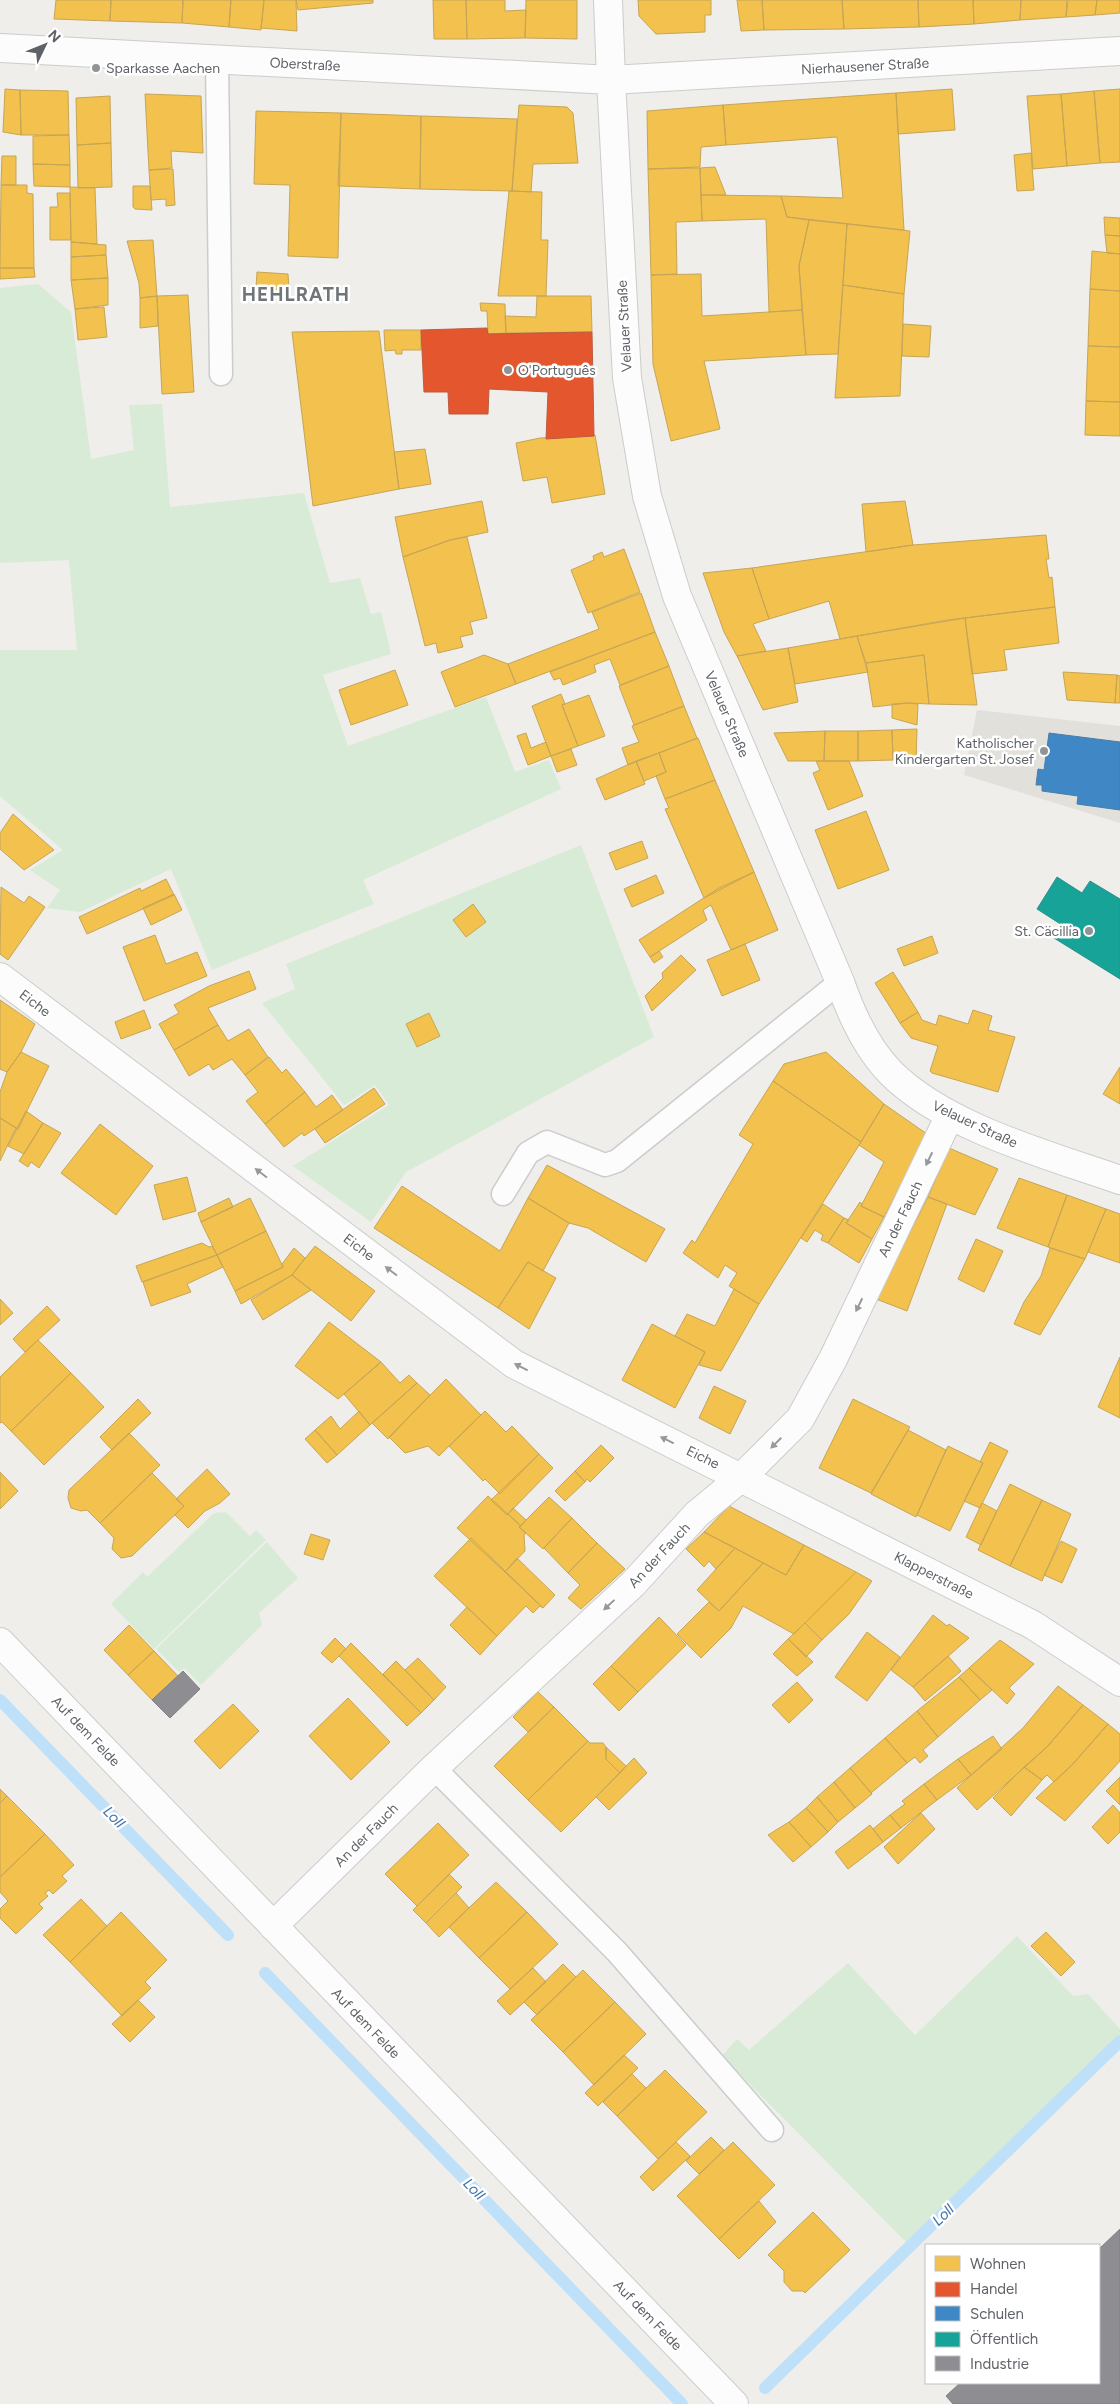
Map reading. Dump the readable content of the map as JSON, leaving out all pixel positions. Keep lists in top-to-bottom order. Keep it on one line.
{"streets":{"street":["Oberstraße","Nierhausener Straße","Velauer Straße","Eiche","An der Fauch","Klapperstraße","Auf dem Felde"]},"crossings":[["Oberstraße","Nierhausener Straße"],["Oberstraße","Velauer Straße"],["Nierhausener Straße","Velauer Straße"],["Velauer Straße","An der Fauch"],["Eiche","An der Fauch"],["Eiche","Klapperstraße"],["An der Fauch","Klapperstraße"],["An der Fauch","Auf dem Felde"]],"one_way":["Eiche","An der Fauch"],"districts":["HEHLRATH"],"water":["Loll"],"places":["Sparkasse Aachen","O'Português","Katholischer Kindergarten St. Josef","St. Cäcillia"],"legend":["Wohnen","Handel","Schulen","Öffentlich","Industrie"],"north":"top right"}
